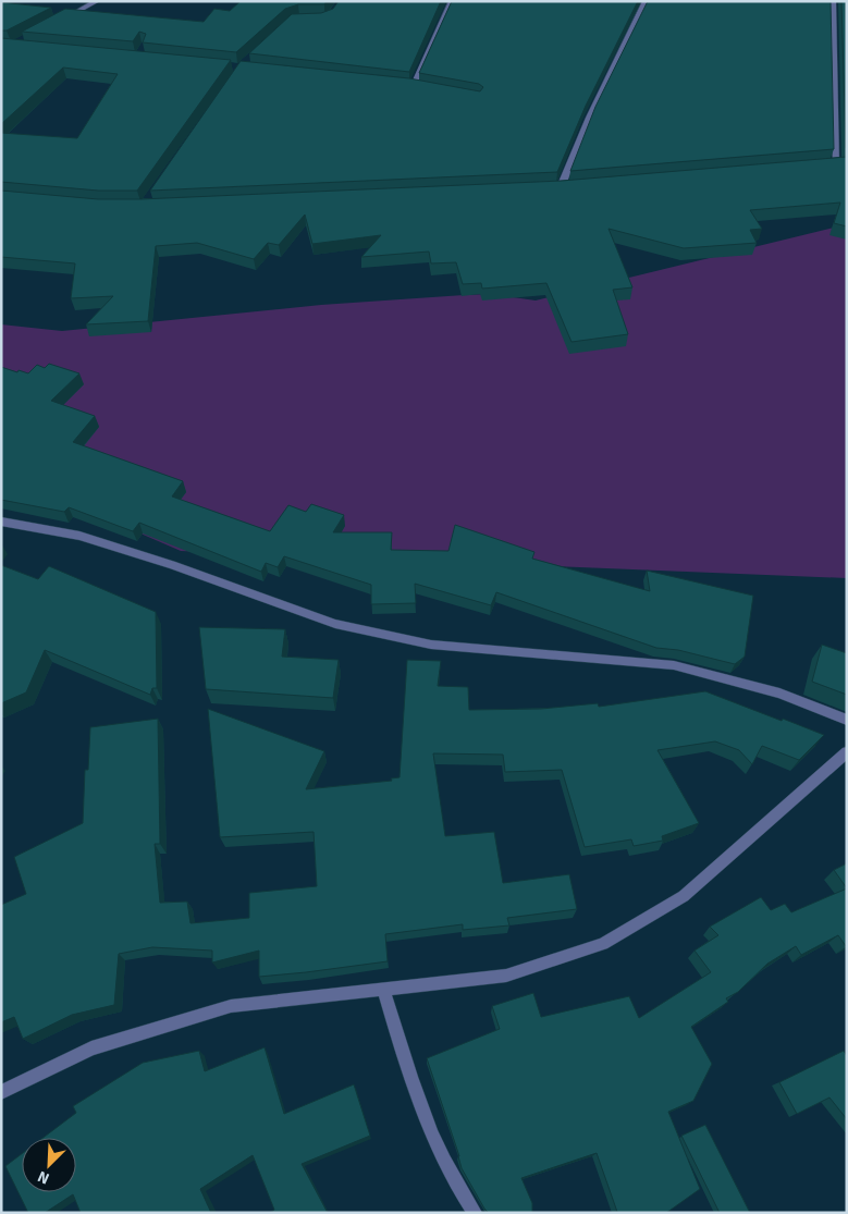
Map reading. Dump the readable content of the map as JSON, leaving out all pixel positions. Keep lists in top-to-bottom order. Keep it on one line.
{"north":"bottom left"}
